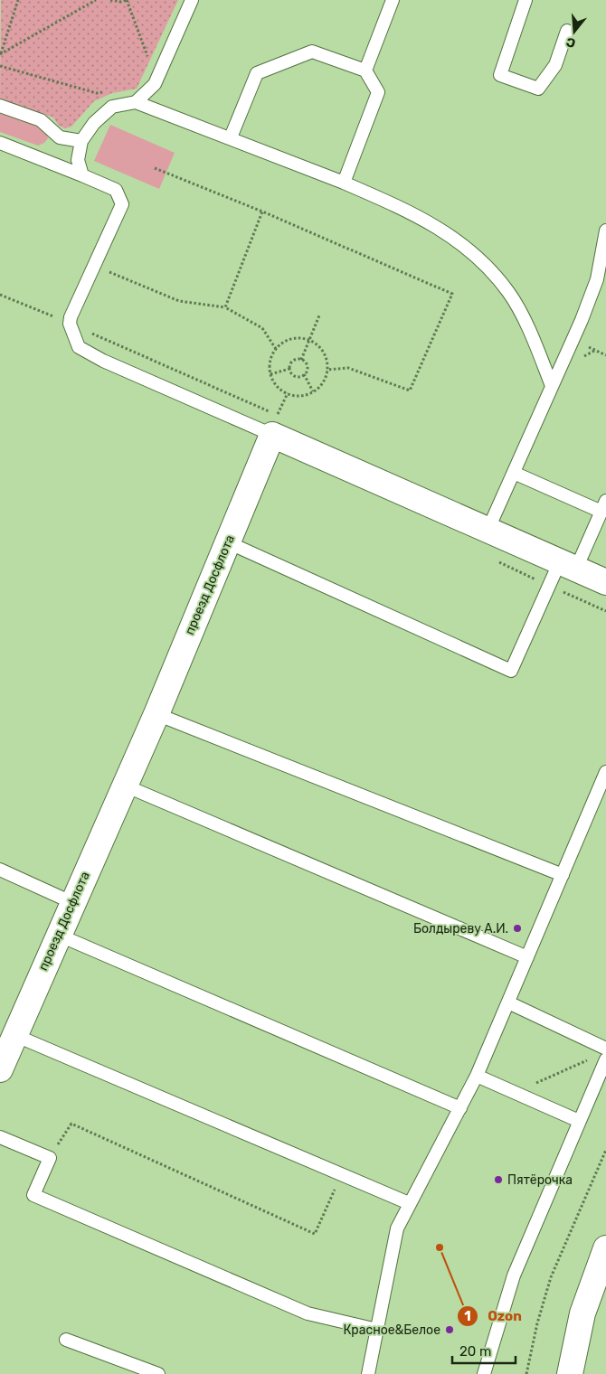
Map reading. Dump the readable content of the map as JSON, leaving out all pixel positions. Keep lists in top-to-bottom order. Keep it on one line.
{"streets":{"street":["проезд Досфлота"]},"places":["Болдыреву А.И.","Пятёрочка","Ozon","Красное&Белое"],"scale_bar":"20 m","north":"bottom"}
